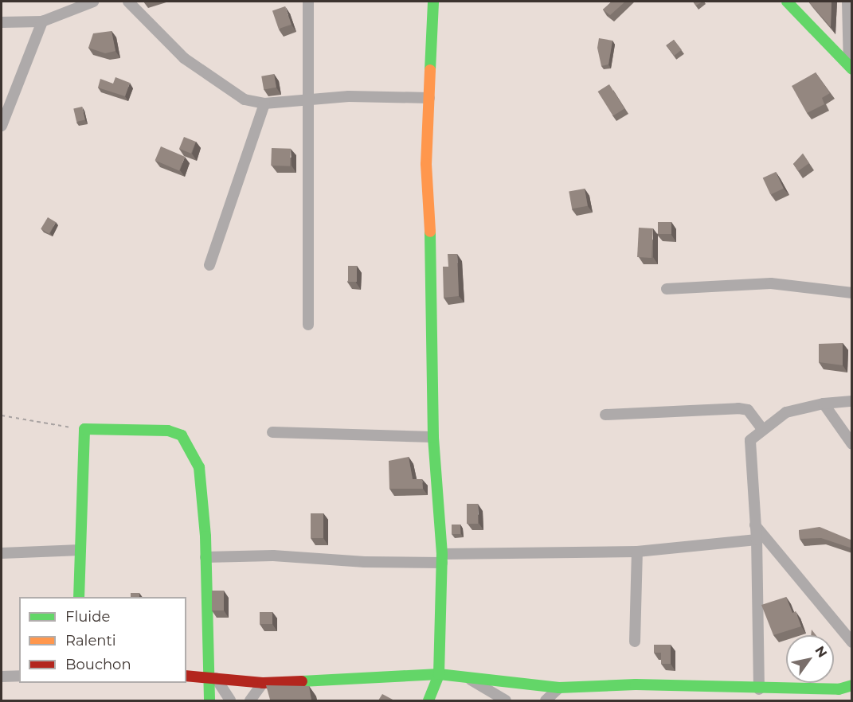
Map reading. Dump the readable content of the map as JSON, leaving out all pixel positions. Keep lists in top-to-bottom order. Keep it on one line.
{"legend":["Fluide","Ralenti","Bouchon"],"north":"top right"}
